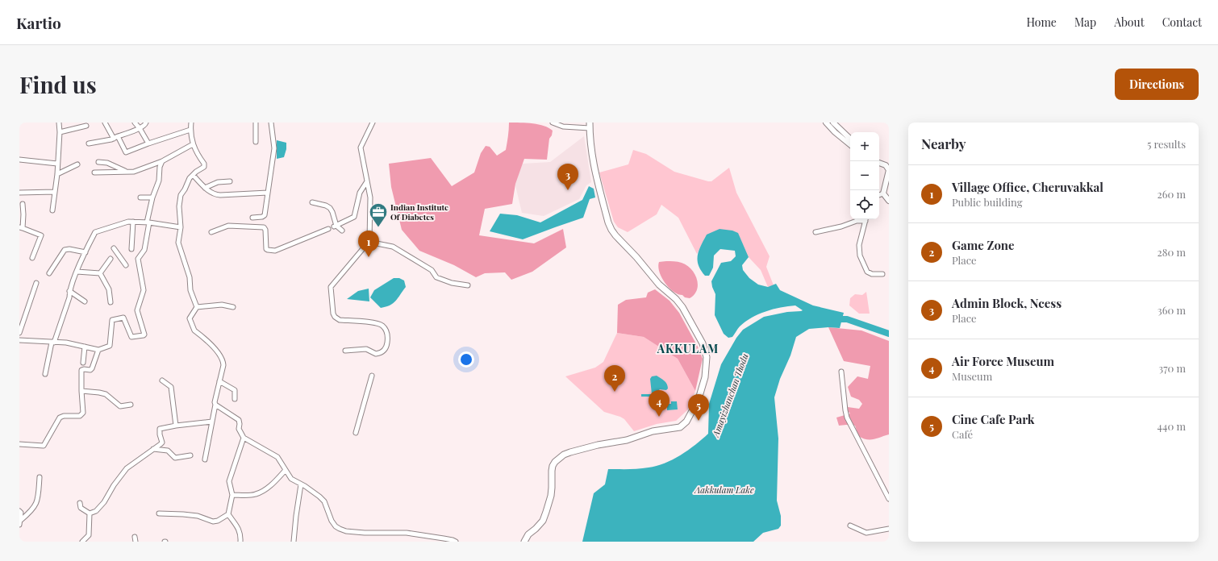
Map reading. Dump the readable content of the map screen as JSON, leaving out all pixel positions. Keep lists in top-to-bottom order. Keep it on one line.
{"districts":["AKKULAM"],"water":["Amayizhanchan Thodu","Aakkulam Lake"],"places":{"office":["Indian Institute Of Diabetes"]},"page":{"header":"Kartio","nav":["Home","Map","About","Contact"],"buttons":"Directions","title":"Find us","heading":["Nearby","5 results"],"map_buttons":["+","−"],"pins":["3","1","2","4","5"],"list":[{"mark":"1","name":"Village Office, Cheruvakkal","note":"Public building","value":"260 m"},{"mark":"2","name":"Game Zone","note":"Place","value":"280 m"},{"mark":"3","name":"Admin Block, Ncess","note":"Place","value":"360 m"},{"mark":"4","name":"Air Force Museum","note":"Museum","value":"370 m"},{"mark":"5","name":"Cine Cafe Park","note":"Café","value":"440 m"}]}}
